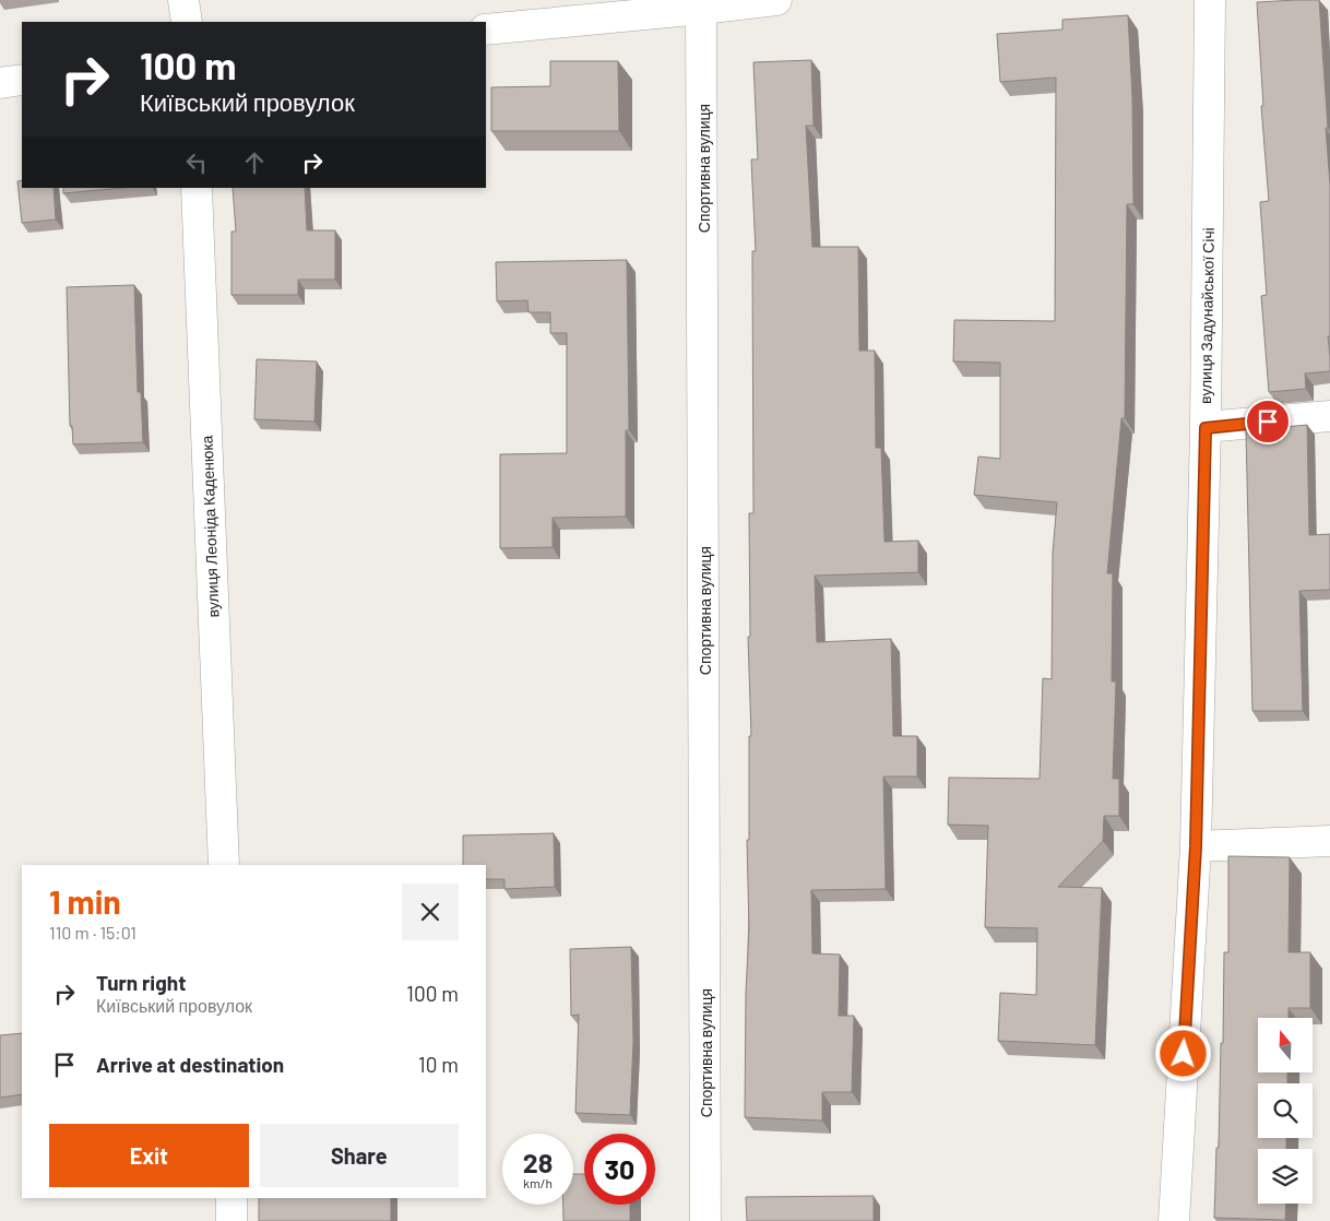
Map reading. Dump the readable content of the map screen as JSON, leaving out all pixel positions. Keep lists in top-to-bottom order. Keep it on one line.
{"streets":{"street":["Спортивна вулиця","вулиця Задунайської Січі","вулиця Леоніда Каденюка"]},"north":"top","page":{"turn":["100 m","Київський провулок"],"heading":["1 min","110 m · 15:01"],"list":[{"name":"Turn right","note":"Київський провулок","value":"100 m"},{"name":"Arrive at destination","value":"10 m"}],"buttons":["Exit","Share"],"speed":"28 km/h","limit":"30"}}
